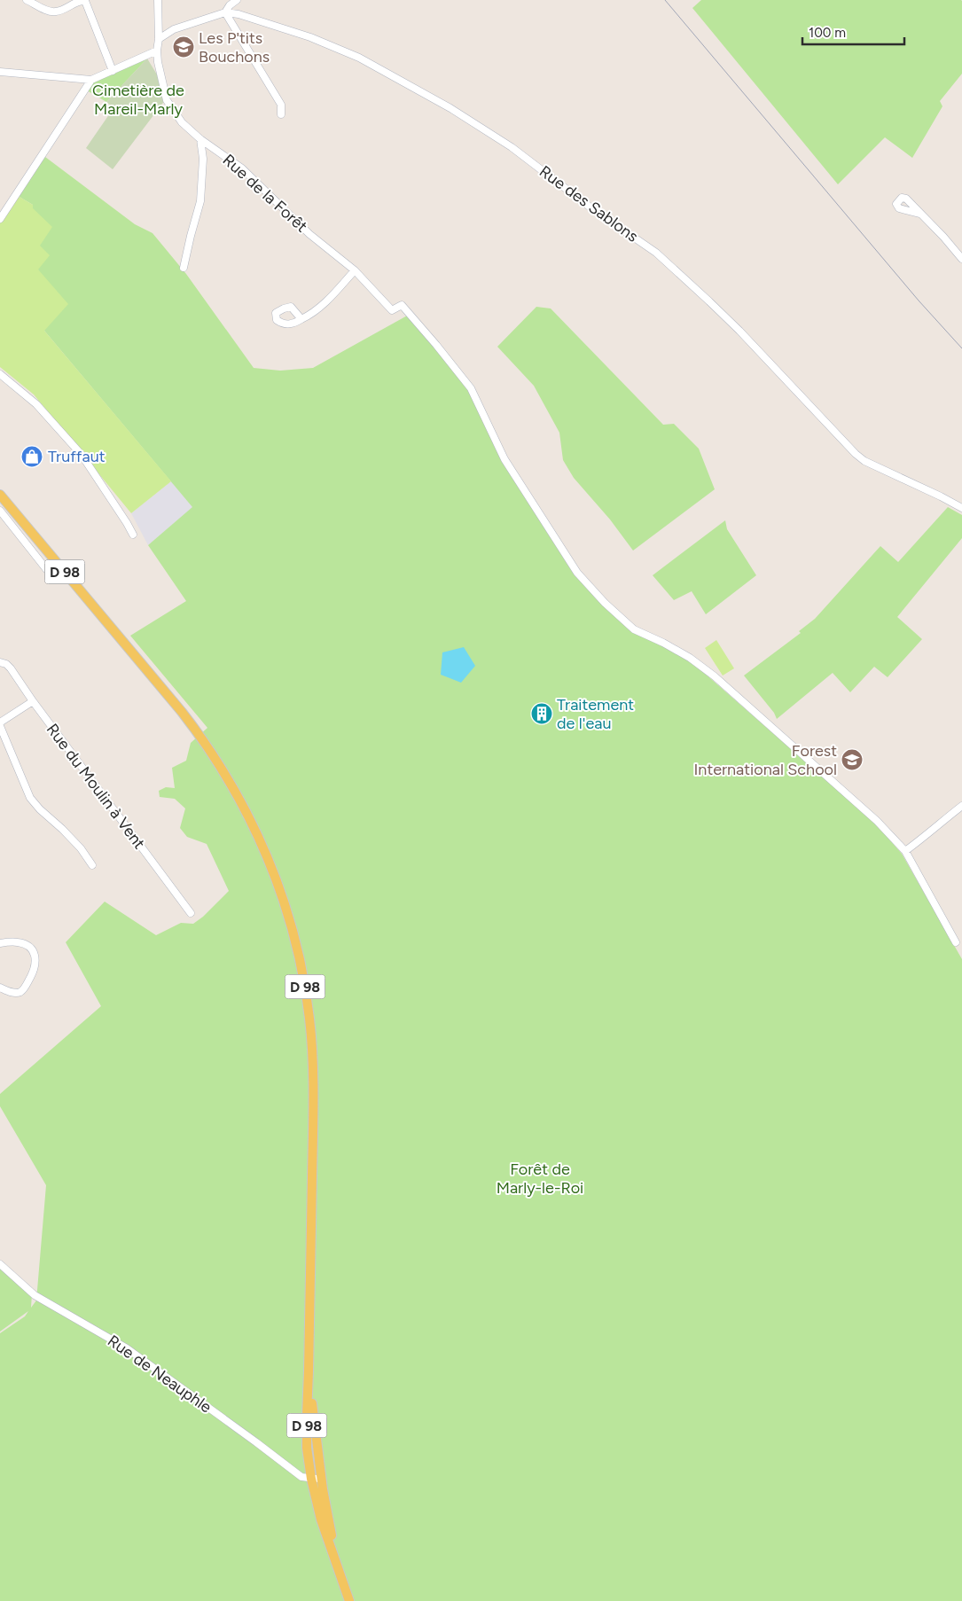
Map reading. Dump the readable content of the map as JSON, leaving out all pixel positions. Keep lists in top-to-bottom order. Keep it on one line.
{"streets":{"main road":["D 98"],"street":["Rue de la Forêt","Rue des Sablons","Rue du Moulin à Vent","Rue de Neauphle"]},"crossings":[["Rue de la Forêt","Rue des Sablons"],["D 98","Rue de Neauphle"]],"parks":["Cimetière de Mareil-Marly","Forêt de Marly-le-Roi"],"places":{"school or university":["Les P'tits Bouchons","Forest International School"],"shop":["Truffaut"],"building":["Traitement de l'eau"]},"scale_bar":"100 m"}
